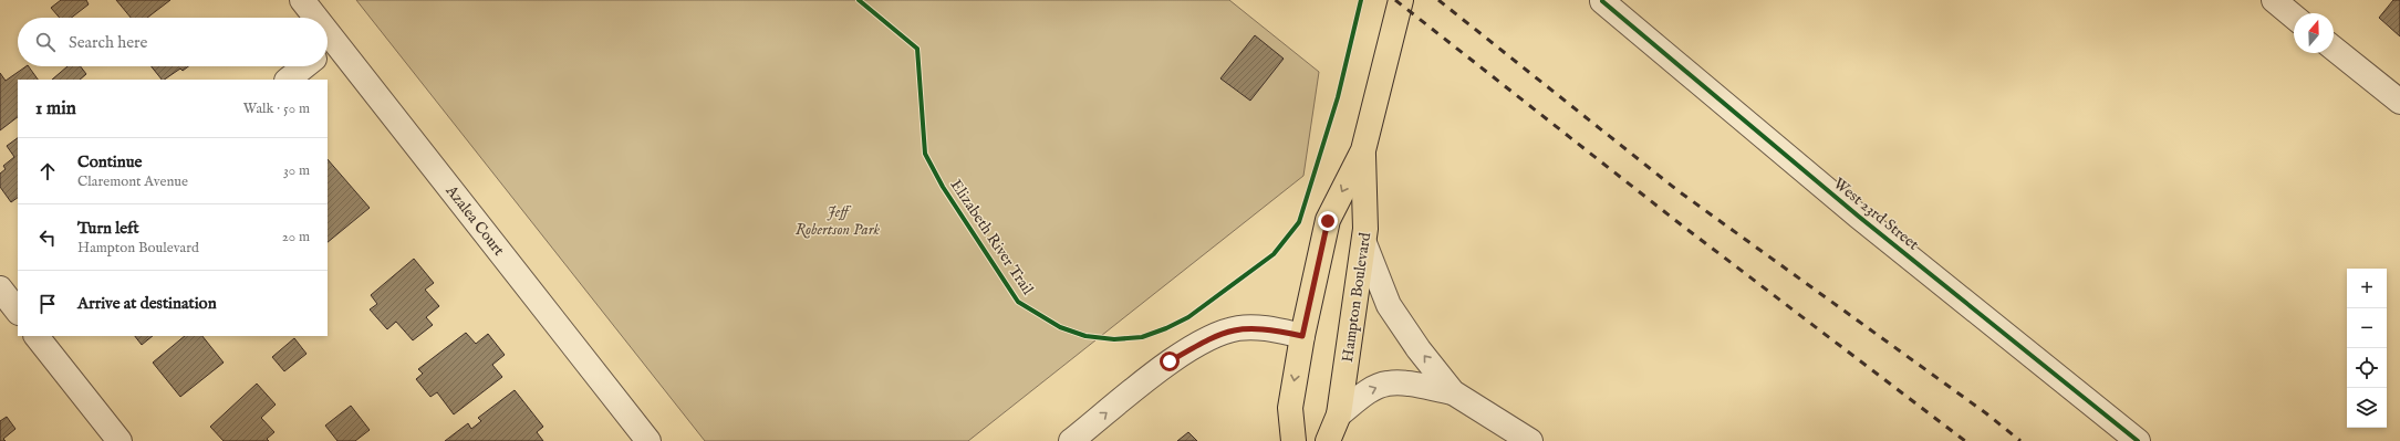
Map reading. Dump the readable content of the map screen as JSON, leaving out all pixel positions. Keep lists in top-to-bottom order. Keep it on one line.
{"streets":{"main road":["Hampton Boulevard"],"street":["West 23rd Street","Azalea Court"],"cycle path":["Elizabeth River Trail"]},"parks":["Jeff Robertson Park"],"north":"top","page":{"search":"Search here","heading":["1 min","Walk · 50 m"],"list":[["Continue","Claremont Avenue","30 m"],["Turn left","Hampton Boulevard","20 m"],"Arrive at destination"],"map_buttons":["+","−"]}}
